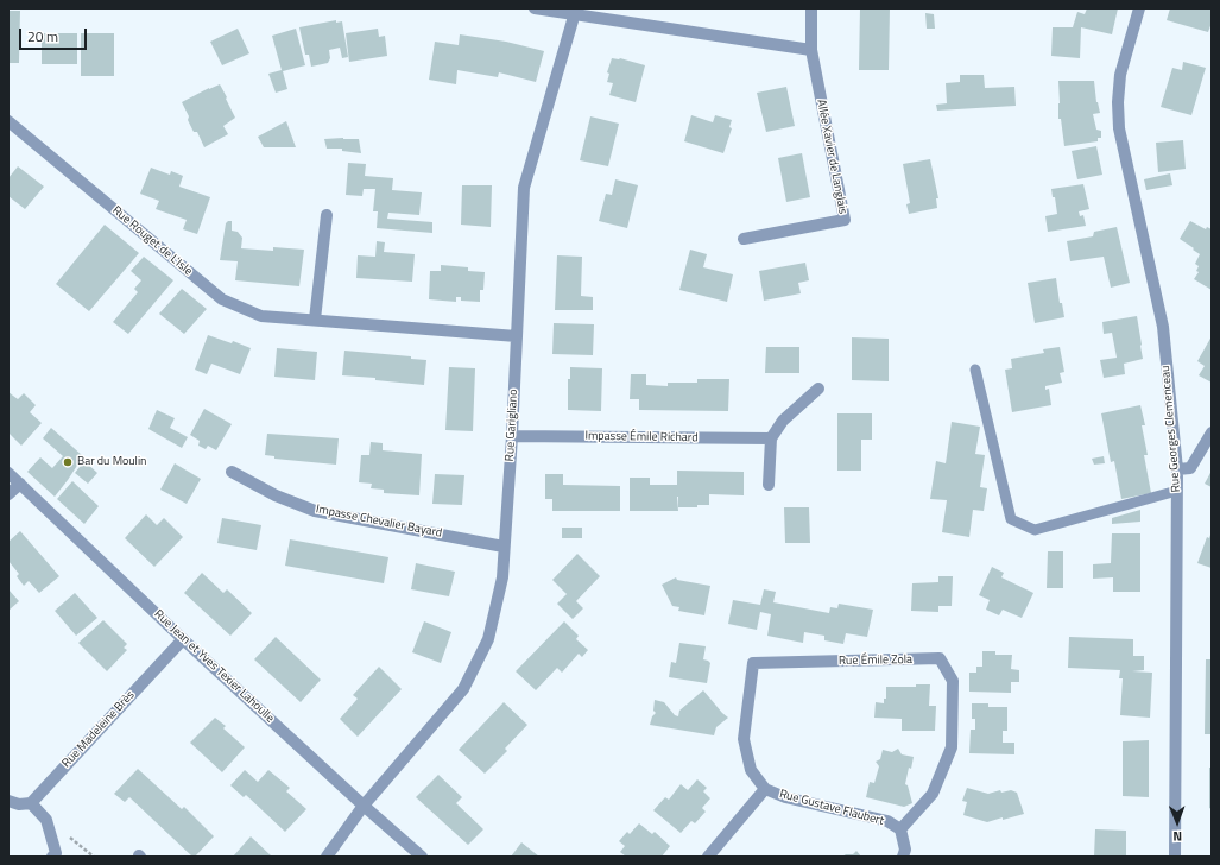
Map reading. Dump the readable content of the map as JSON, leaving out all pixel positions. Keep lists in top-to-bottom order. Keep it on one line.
{"streets":{"street":["Allée Xavier de Langlais","Rue Rouget de L'Isle","Rue Garigliano","Rue Georges Clemenceau","Impasse Émile Richard","Impasse Chevalier Bayard","Rue Émile Zola","Rue Jean et Yves Texier Lahoulle","Rue Madeleine Brès","Rue Gustave Flaubert"]},"crossings":[["Rue Rouget de L'Isle","Rue Garigliano"],["Rue Garigliano","Impasse Émile Richard"],["Rue Garigliano","Impasse Chevalier Bayard"],["Rue Garigliano","Rue Jean et Yves Texier Lahoulle"],["Rue Émile Zola","Rue Gustave Flaubert"],["Rue Jean et Yves Texier Lahoulle","Rue Madeleine Brès"]],"places":["Bar du Moulin"],"scale_bar":"20 m","north":"bottom"}
